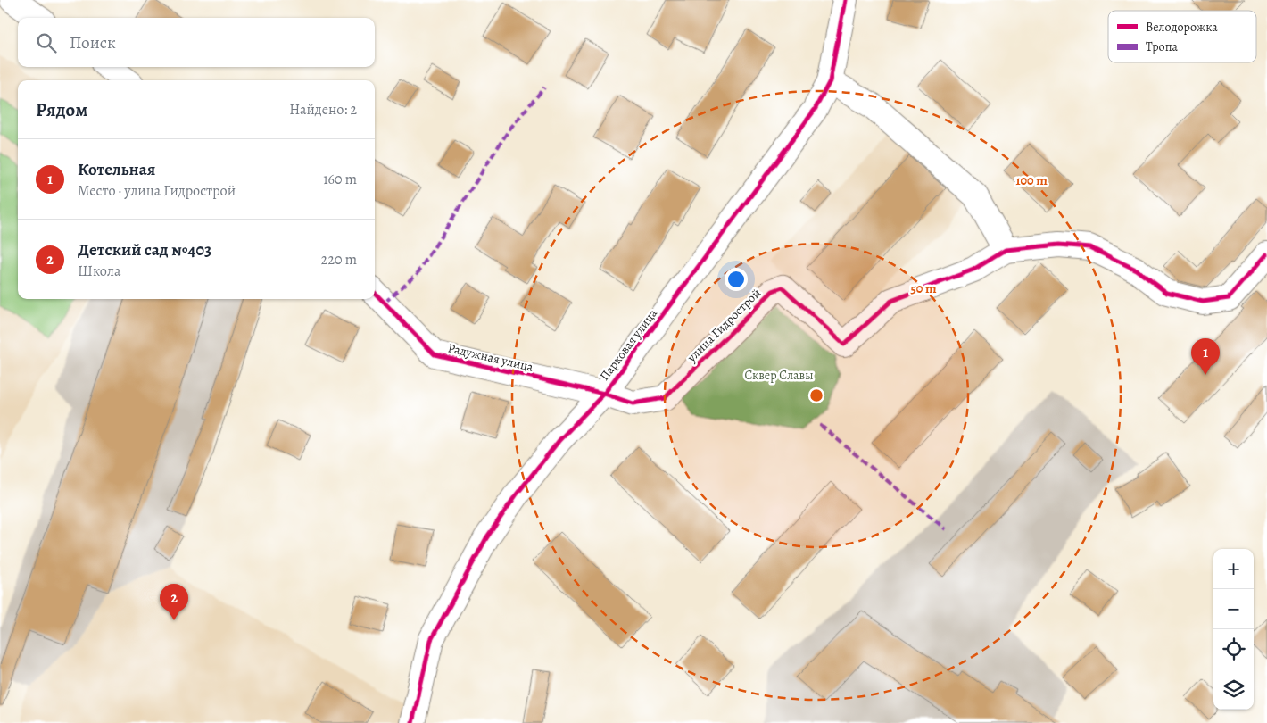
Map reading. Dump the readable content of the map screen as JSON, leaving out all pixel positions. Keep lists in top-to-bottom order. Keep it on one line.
{"streets":{"street":["улица Гидрострой","Парковая улица","Радужная улица"]},"crossings":[["улица Гидрострой","Парковая улица"],["улица Гидрострой","Радужная улица"],["Парковая улица","Радужная улица"]],"parks":["Сквер Славы"],"legend":["Велодорожка","Тропа"],"page":{"search":"Поиск","heading":["Рядом","Найдено: 2"],"list":[{"mark":"1","name":"Котельная","note":"Место · улица Гидрострой","value":"160 m"},{"mark":"2","name":"Детский сад №403","note":"Школа","value":"220 m"}],"pins":["1","2"],"map_buttons":["+","−"]},"rings":["100 m","50 m"]}
